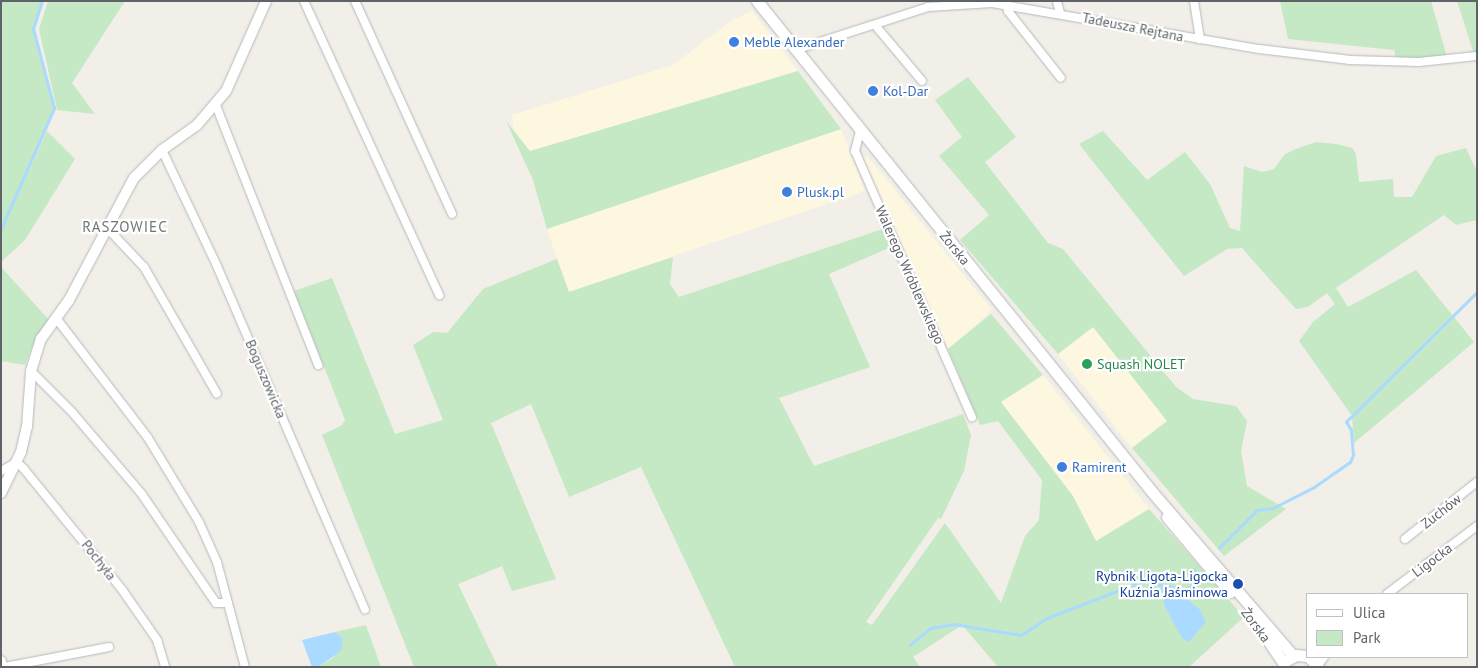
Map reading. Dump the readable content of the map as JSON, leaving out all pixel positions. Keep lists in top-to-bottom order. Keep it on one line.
{"streets":{"main road":["Żorska"],"street":["Tadeusza Rejtana","Walerego Wróblewskiego","Boguszowicka","Zuchów","Pochyła","Ligocka"]},"crossings":[["Tadeusza Rejtana","Żorska"],["Żorska","Walerego Wróblewskiego"]],"districts":["RASZOWIEC"],"places":["Meble Alexander","Kol-Dar","Plusk.pl","Squash NOLET","Ramirent","Rybnik Ligota-Ligocka Kuźnia Jaśminowa"],"legend":["Ulica","Park"]}
